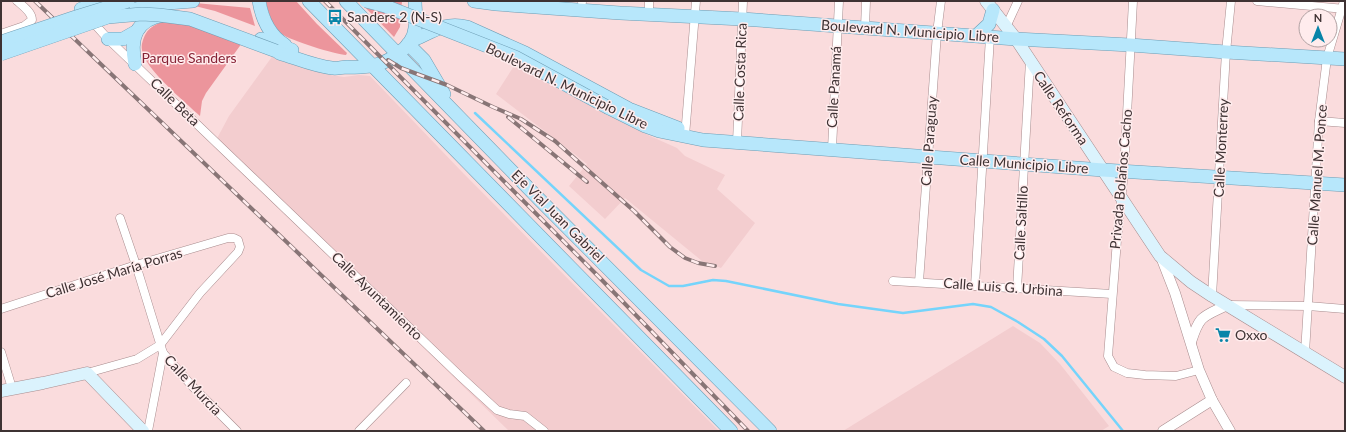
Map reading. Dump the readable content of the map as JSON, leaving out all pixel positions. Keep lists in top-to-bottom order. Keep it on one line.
{"streets":{"main road":["Boulevard N. Municipio Libre","Calle Reforma","Calle Municipio Libre","Eje Vial Juan Gabriel"],"street":["Calle Costa Rica","Calle Panamá","Calle Beta","Calle Paraguay","Calle Monterrey","Calle Manuel M. Ponce","Privada Bolaños Cacho","Calle Saltillo","Calle José María Porras","Calle Luis G. Urbina","Calle Ayuntamiento","Calle Murcia"]},"crossings":[["Boulevard N. Municipio Libre","Calle Costa Rica"],["Boulevard N. Municipio Libre","Calle Panamá"],["Boulevard N. Municipio Libre","Calle Reforma"],["Boulevard N. Municipio Libre","Calle Paraguay"],["Boulevard N. Municipio Libre","Calle Monterrey"],["Boulevard N. Municipio Libre","Calle Municipio Libre"],["Boulevard N. Municipio Libre","Calle Manuel M. Ponce"],["Boulevard N. Municipio Libre","Privada Bolaños Cacho"],["Calle Costa Rica","Calle Municipio Libre"],["Calle Panamá","Calle Municipio Libre"],["Calle Beta","Calle Ayuntamiento"],["Calle Reforma","Calle Monterrey"],["Calle Reforma","Calle Municipio Libre"],["Calle Reforma","Calle Manuel M. Ponce"],["Calle Reforma","Privada Bolaños Cacho"],["Calle Reforma","Calle Saltillo"],["Calle Paraguay","Calle Municipio Libre"],["Calle Paraguay","Calle Luis G. Urbina"],["Calle Monterrey","Calle Municipio Libre"],["Calle Municipio Libre","Calle Manuel M. Ponce"],["Calle Municipio Libre","Privada Bolaños Cacho"],["Calle Municipio Libre","Calle Saltillo"],["Privada Bolaños Cacho","Calle Luis G. Urbina"],["Calle Saltillo","Calle Luis G. Urbina"],["Calle José María Porras","Calle Murcia"]],"parks":["Parque Sanders"],"places":{"bus stop":["Sanders 2 (N-S)"],"supermarket":["Oxxo"]},"north":"top"}
